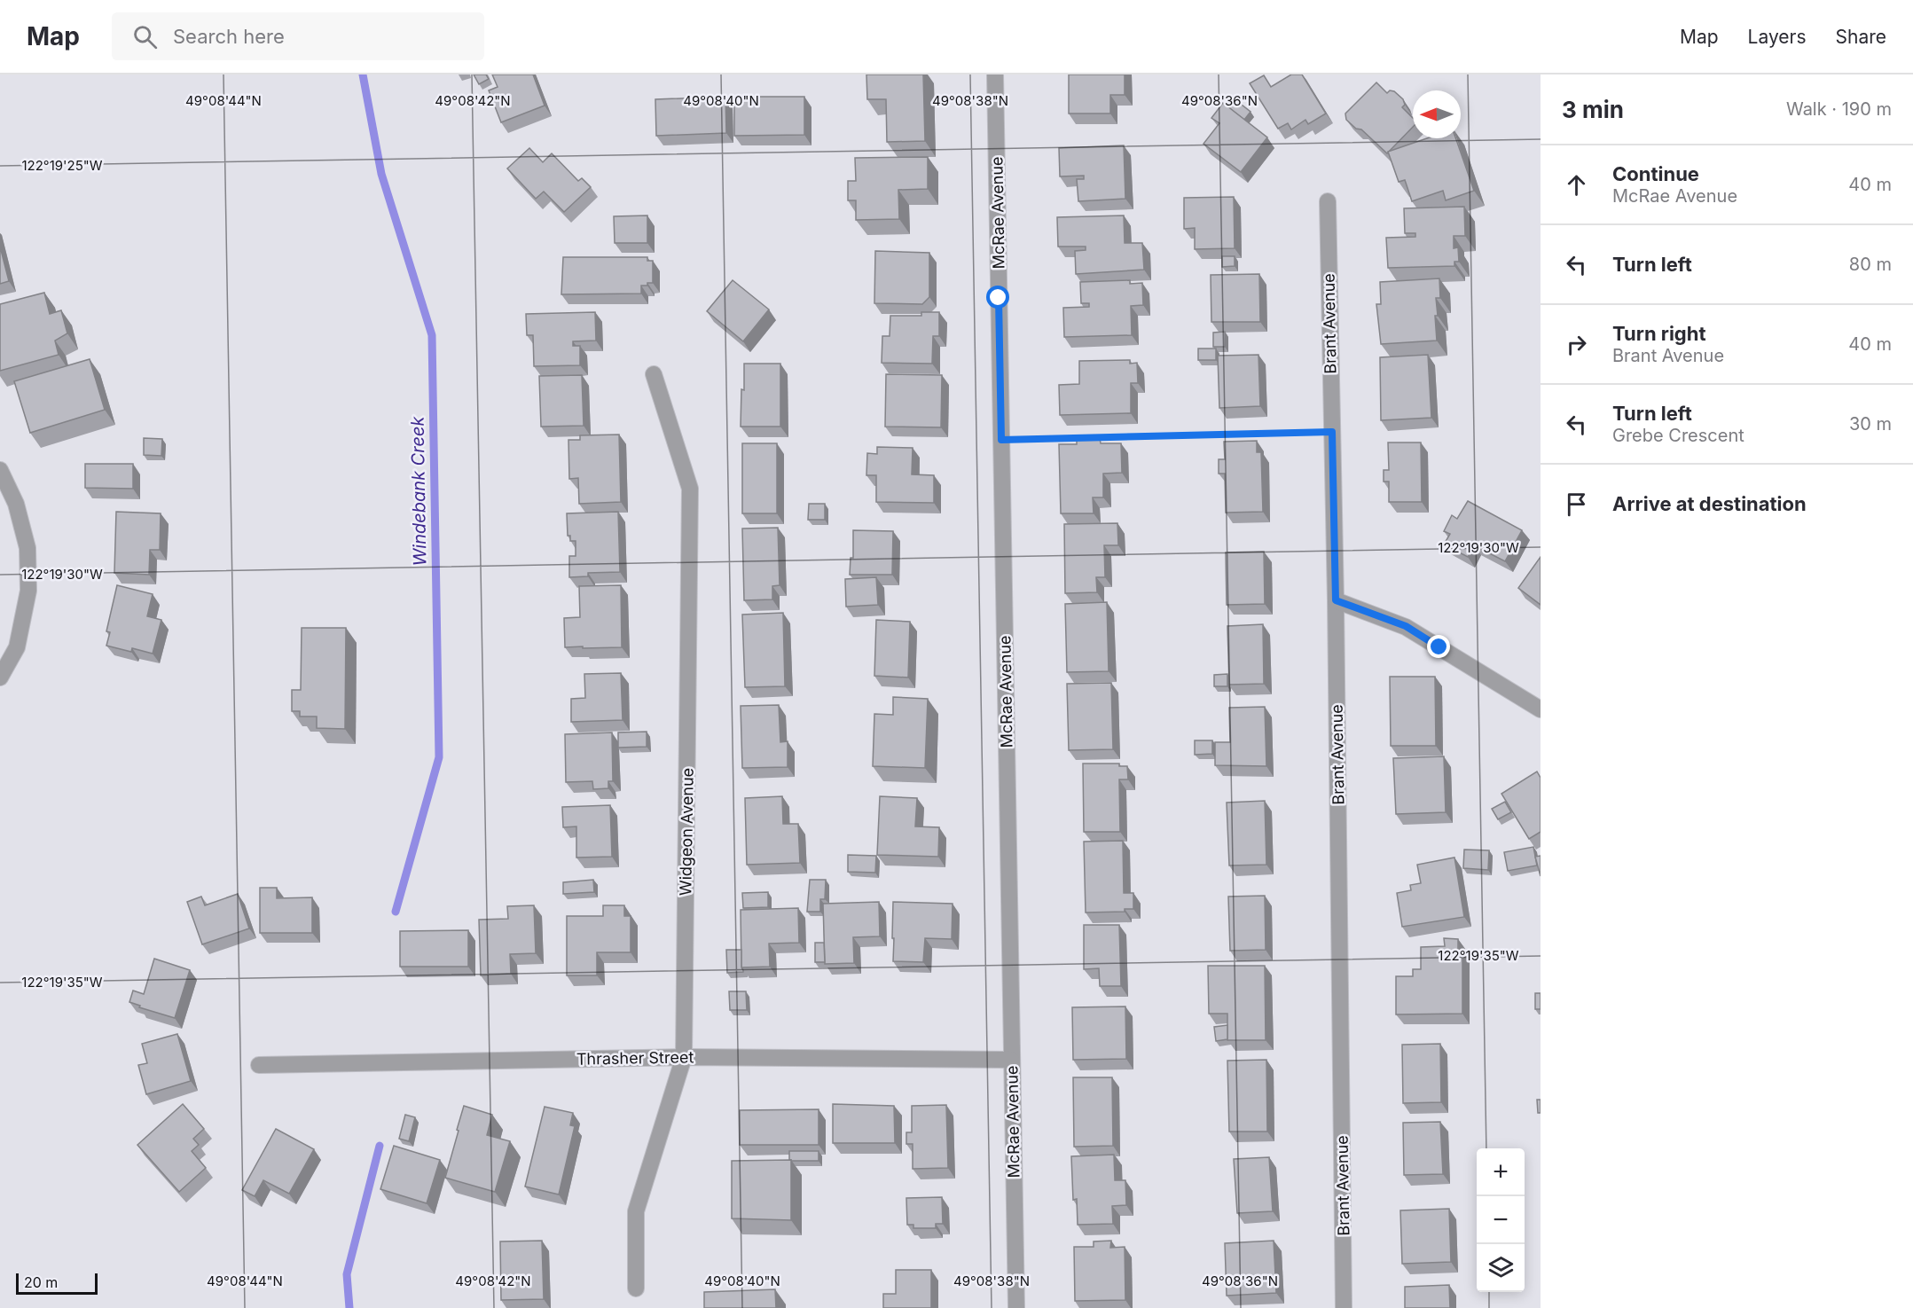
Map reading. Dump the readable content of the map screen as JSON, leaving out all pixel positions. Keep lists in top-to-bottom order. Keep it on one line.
{"streets":{"street":["McRae Avenue","Brant Avenue","Widgeon Avenue","Thrasher Street"]},"crossings":[["McRae Avenue","Thrasher Street"],["Widgeon Avenue","Thrasher Street"]],"water":["Windebank Creek"],"scale_bar":"20 m","north":"left","page":{"header":"Map","search":"Search here","nav":["Map","Layers","Share"],"heading":["3 min","Walk · 190 m"],"list":[["Continue","McRae Avenue","40 m"],["Turn left","80 m"],["Turn right","Brant Avenue","40 m"],["Turn left","Grebe Crescent","30 m"],"Arrive at destination"],"map_buttons":["+","−"],"scale":"20 m"},"coordinates":["49°08'44\"N","49°08'42\"N","49°08'40\"N","49°08'38\"N","49°08'36\"N","122°19'25\"W","122°19'30\"W","122°19'35\"W"]}
